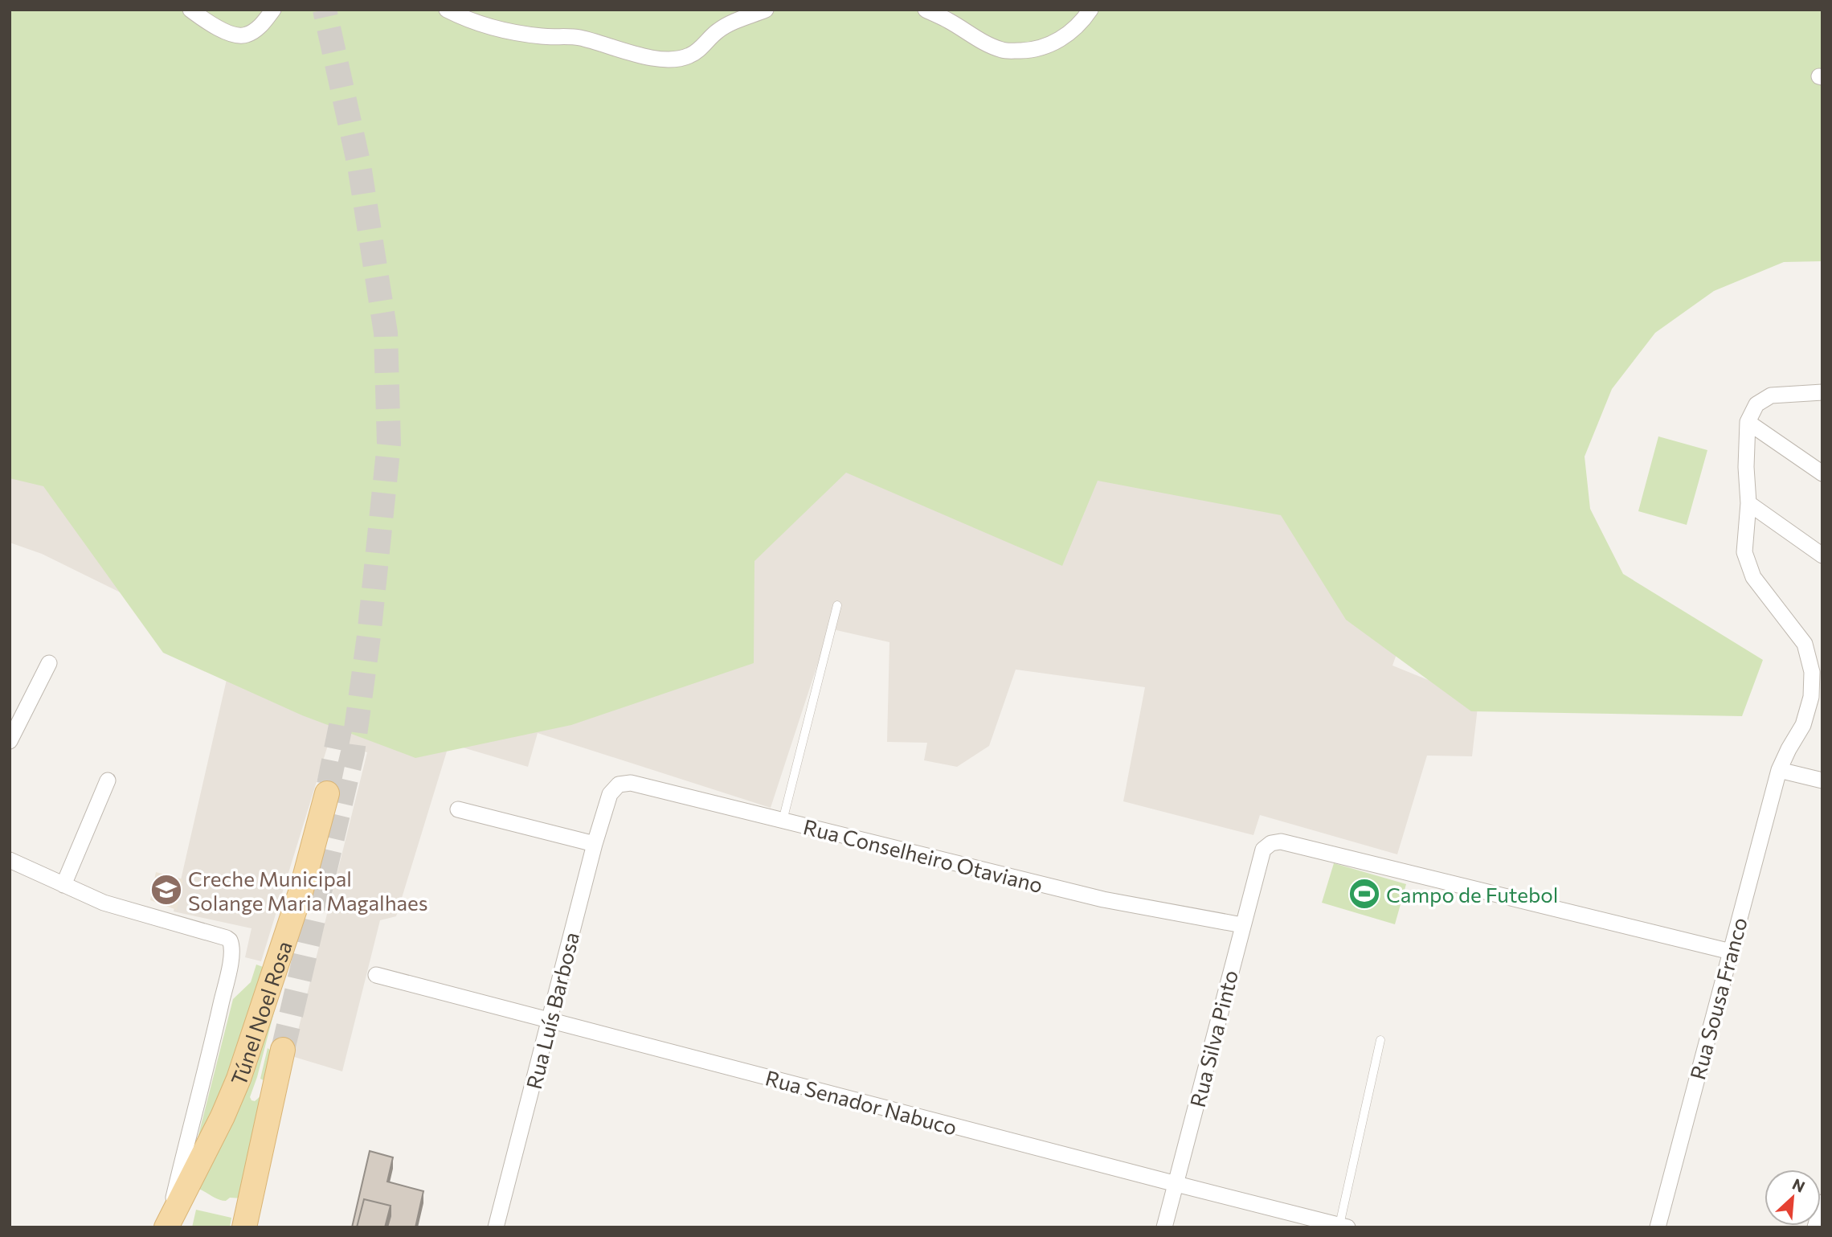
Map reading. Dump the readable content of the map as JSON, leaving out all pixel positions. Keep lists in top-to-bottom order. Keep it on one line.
{"streets":{"main road":["Túnel Noel Rosa"],"street":["Rua Conselheiro Otaviano","Rua Sousa Franco","Rua Luís Barbosa","Rua Silva Pinto","Rua Senador Nabuco"]},"crossings":[["Rua Conselheiro Otaviano","Rua Luís Barbosa"],["Rua Conselheiro Otaviano","Rua Silva Pinto"],["Rua Sousa Franco","Rua Silva Pinto"],["Rua Luís Barbosa","Rua Senador Nabuco"],["Rua Silva Pinto","Rua Senador Nabuco"]],"places":{"school or university":["Creche Municipal Solange Maria Magalhaes"],"sports":["Campo de Futebol"]},"north":"top right"}
